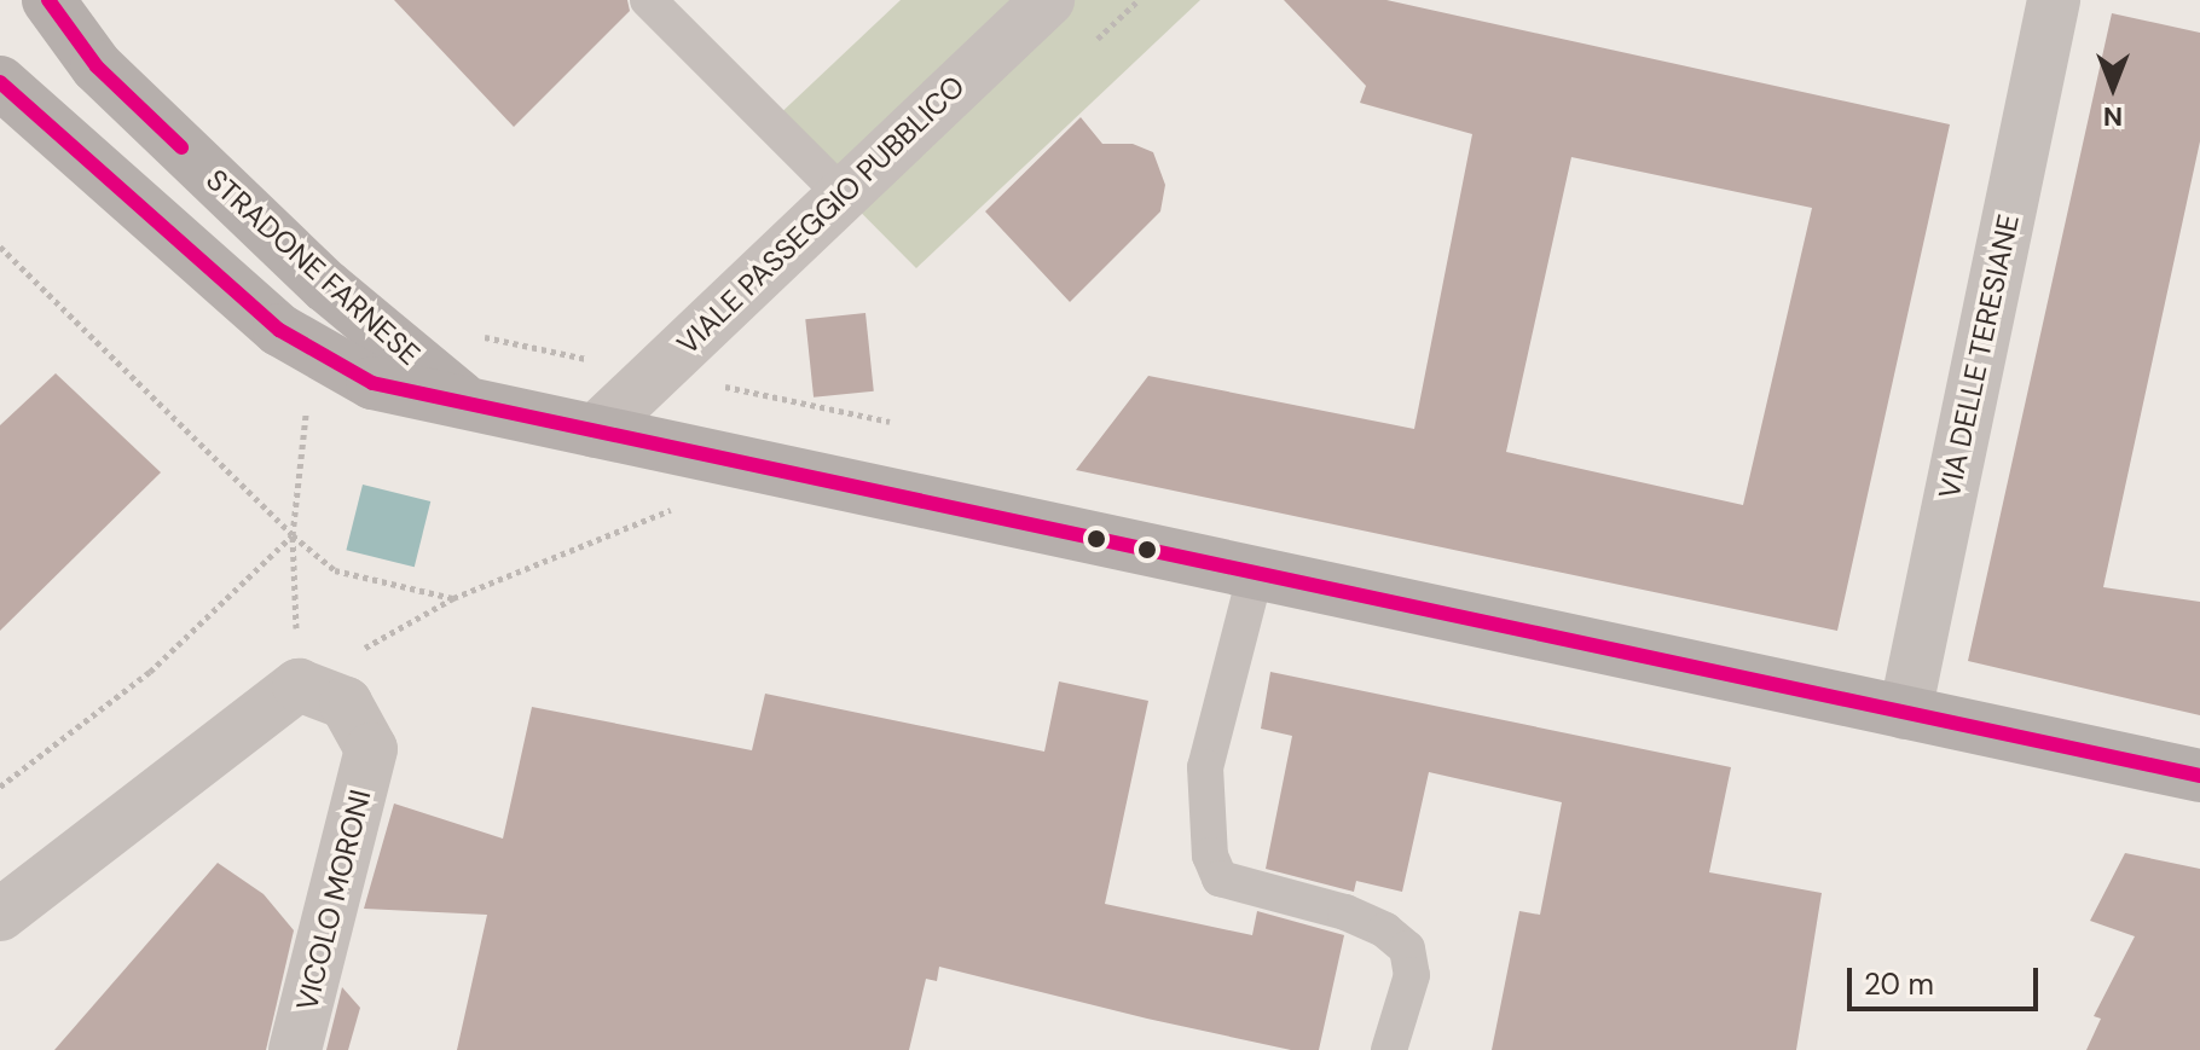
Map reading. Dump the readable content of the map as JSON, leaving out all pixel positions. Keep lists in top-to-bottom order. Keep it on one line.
{"streets":{"street":["VIALE PASSEGGIO PUBBLICO","STRADONE FARNESE","VIA DELLE TERESIANE","VICOLO MORONI"]},"crossings":[["VIALE PASSEGGIO PUBBLICO","STRADONE FARNESE"],["STRADONE FARNESE","VIA DELLE TERESIANE"]],"scale_bar":"20 m","north":"bottom"}
